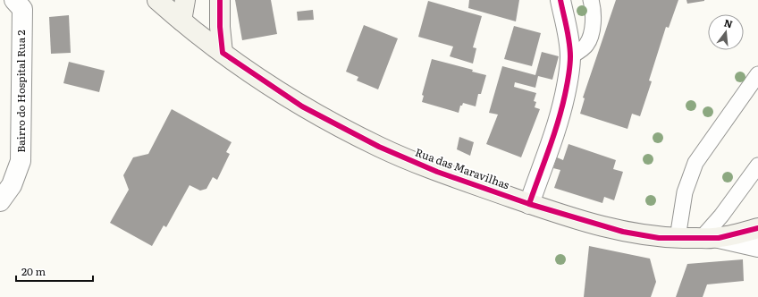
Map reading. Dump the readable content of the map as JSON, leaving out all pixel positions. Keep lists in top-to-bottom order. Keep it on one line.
{"streets":{"main road":["Rua das Maravilhas"],"street":["Bairro do Hospital Rua 2"]},"scale_bar":"20 m","north":"top"}
